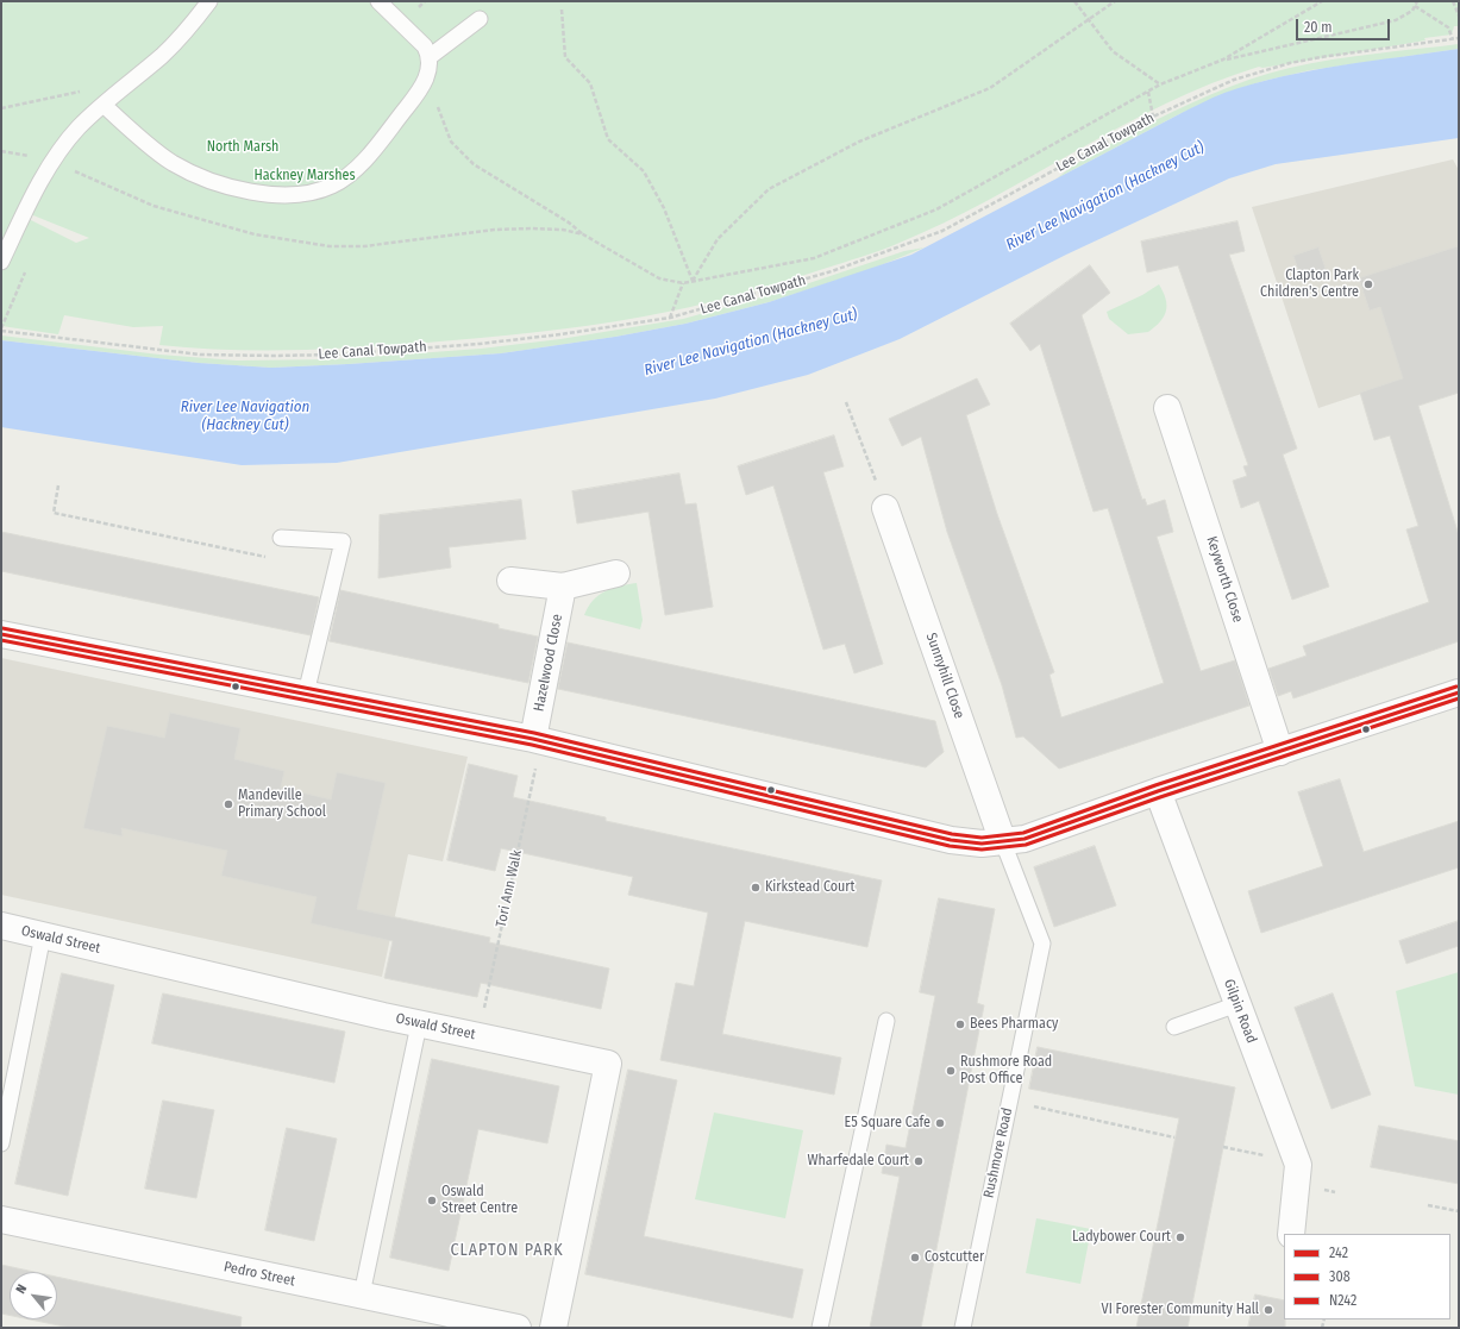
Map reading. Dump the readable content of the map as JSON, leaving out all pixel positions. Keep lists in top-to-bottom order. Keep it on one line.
{"streets":{"street":["Keyworth Close","Hazelwood Close","Sunnyhill Close","Oswald Street","Gilpin Road","Pedro Street"],"lane":["Rushmore Road"],"path":["Lee Canal Towpath","Tori Ann Walk"]},"crossings":[["Hazelwood Close","Tori Ann Walk"],["Sunnyhill Close","Rushmore Road"],["Tori Ann Walk","Oswald Street"]],"districts":["CLAPTON PARK"],"water":["River Lee Navigation (Hackney Cut)"],"parks":["North Marsh","Hackney Marshes"],"places":["Clapton Park Children's Centre","Mandeville Primary School","Kirkstead Court","Bees Pharmacy","Rushmore Road Post Office","E5 Square Cafe","Wharfedale Court","Oswald Street Centre","Ladybower Court","Costcutter","VI Forester Community Hall"],"lines":["transit line N242","transit line 242","transit line 308"],"legend":["242","308","N242"],"scale_bar":"20 m","north":"top left"}
